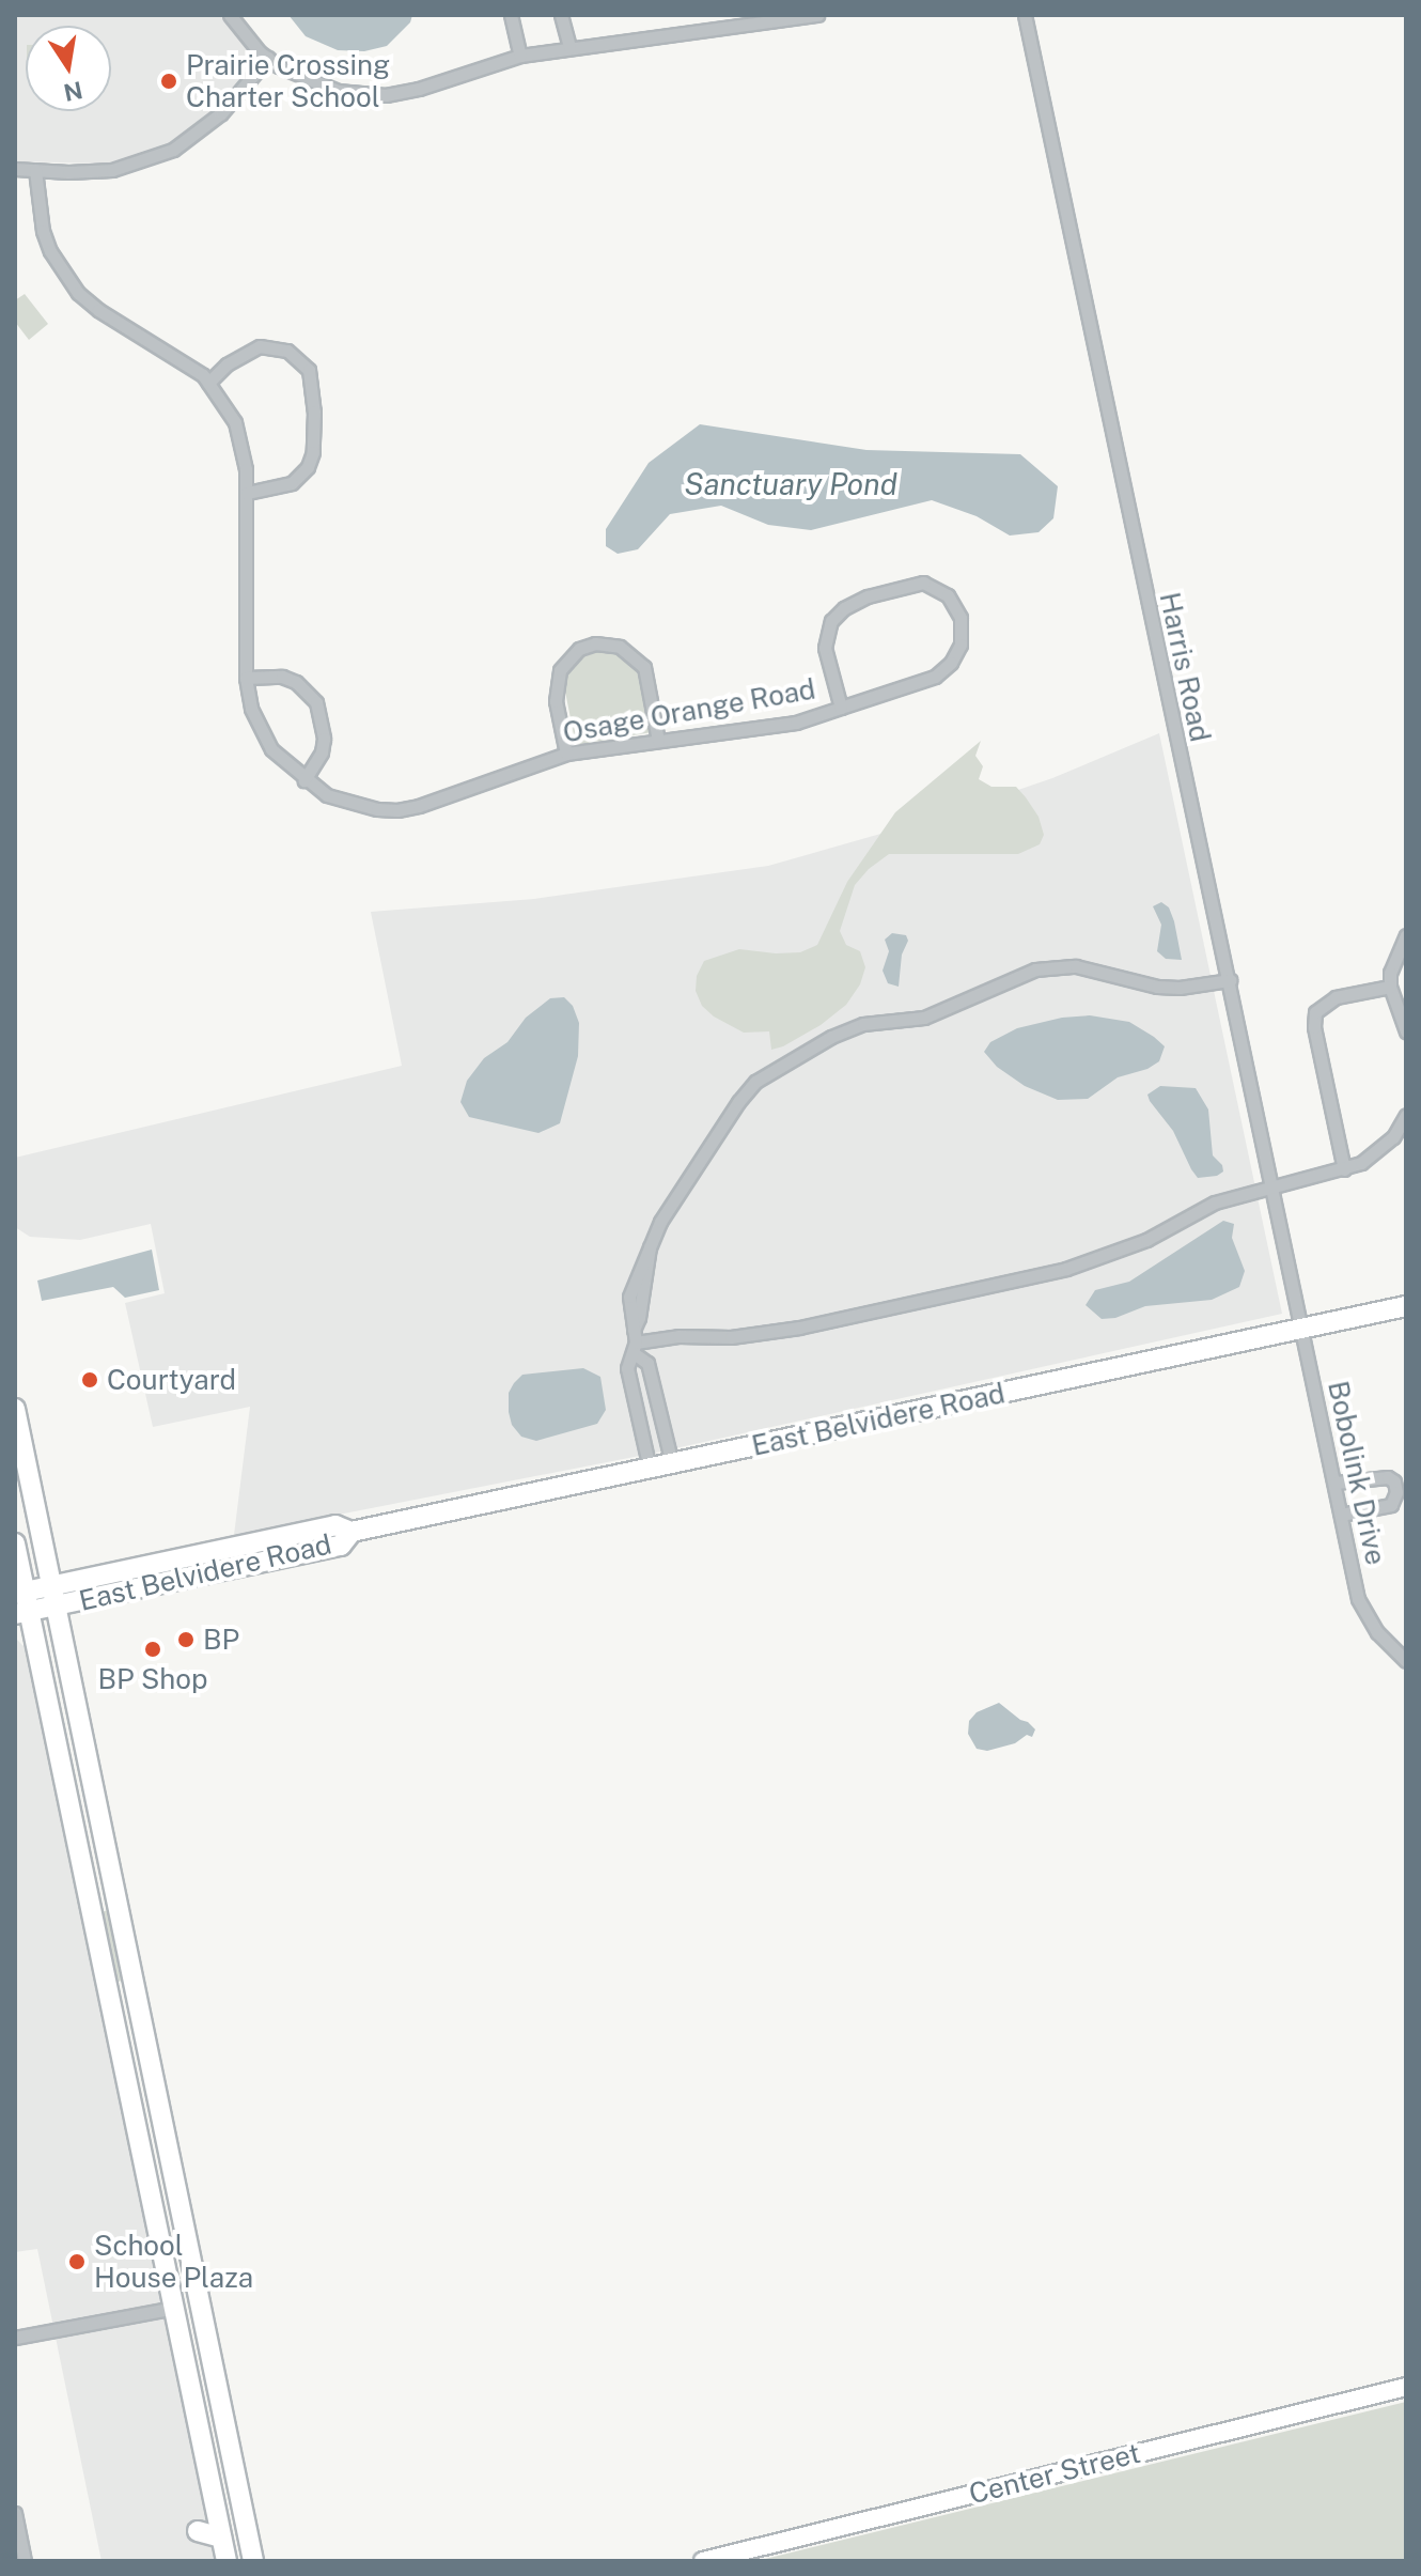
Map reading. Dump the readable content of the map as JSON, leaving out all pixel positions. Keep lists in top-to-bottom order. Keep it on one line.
{"streets":{"main road":["East Belvidere Road"],"street":["Harris Road","Osage Orange Road","Bobolink Drive","Center Street"]},"crossings":[["Harris Road","East Belvidere Road"],["Harris Road","Bobolink Drive"],["East Belvidere Road","Bobolink Drive"]],"water":["Sanctuary Pond"],"places":["Prairie Crossing Charter School","Courtyard","BP","BP Shop","School House Plaza"],"north":"bottom"}
